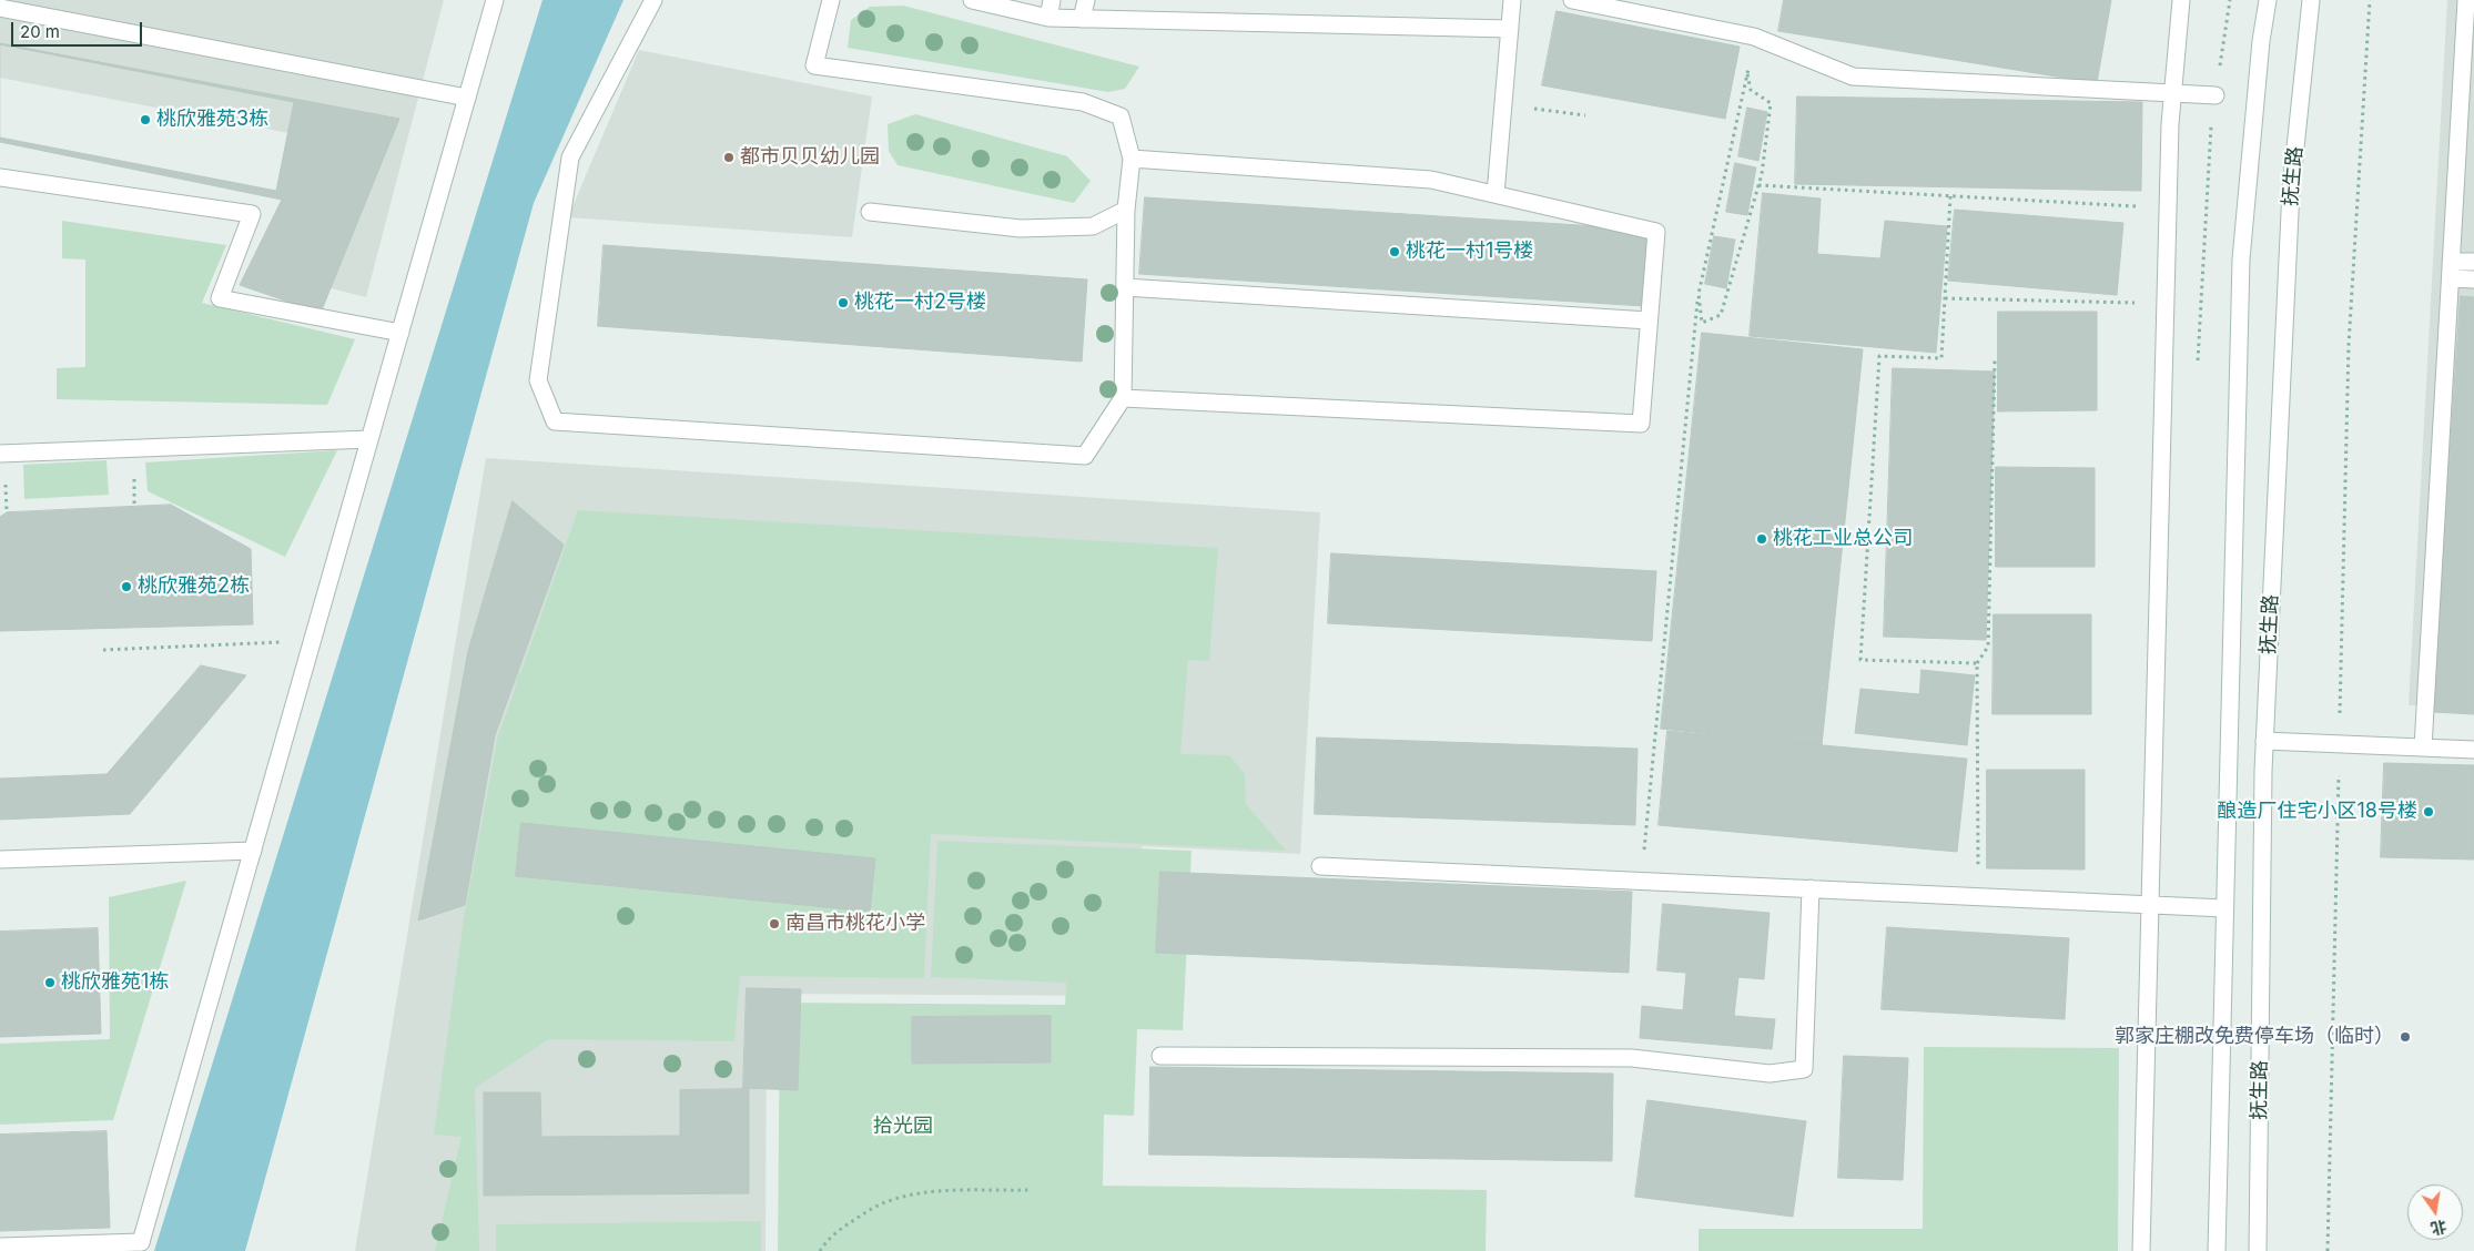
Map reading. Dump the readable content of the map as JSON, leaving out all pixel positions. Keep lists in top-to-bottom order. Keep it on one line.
{"streets":{"main road":["抚生路"]},"parks":["拾光园"],"places":["桃欣雅苑3栋","都市贝贝幼儿园","桃花一村1号楼","桃花一村2号楼","桃花工业总公司","桃欣雅苑2栋","酿造厂住宅小区18号楼","南昌市桃花小学","桃欣雅苑1栋","郭家庄棚改免费停车场（临时）"],"scale_bar":"20 m","north":"bottom"}
